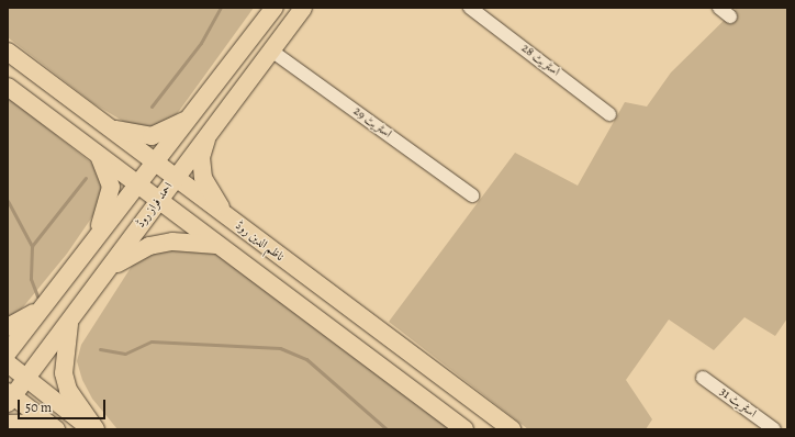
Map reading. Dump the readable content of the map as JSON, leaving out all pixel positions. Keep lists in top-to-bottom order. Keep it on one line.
{"streets":{"main road":["احمد فراز روڈ","ناظم الدین روڈ"],"street":["اسٹریٹ 28","اسٹریٹ 29","اسٹریٹ 31"]},"crossings":[["اسٹریٹ 29","احمد فراز روڈ"],["احمد فراز روڈ","ناظم الدین روڈ"]],"scale_bar":"50 m"}
